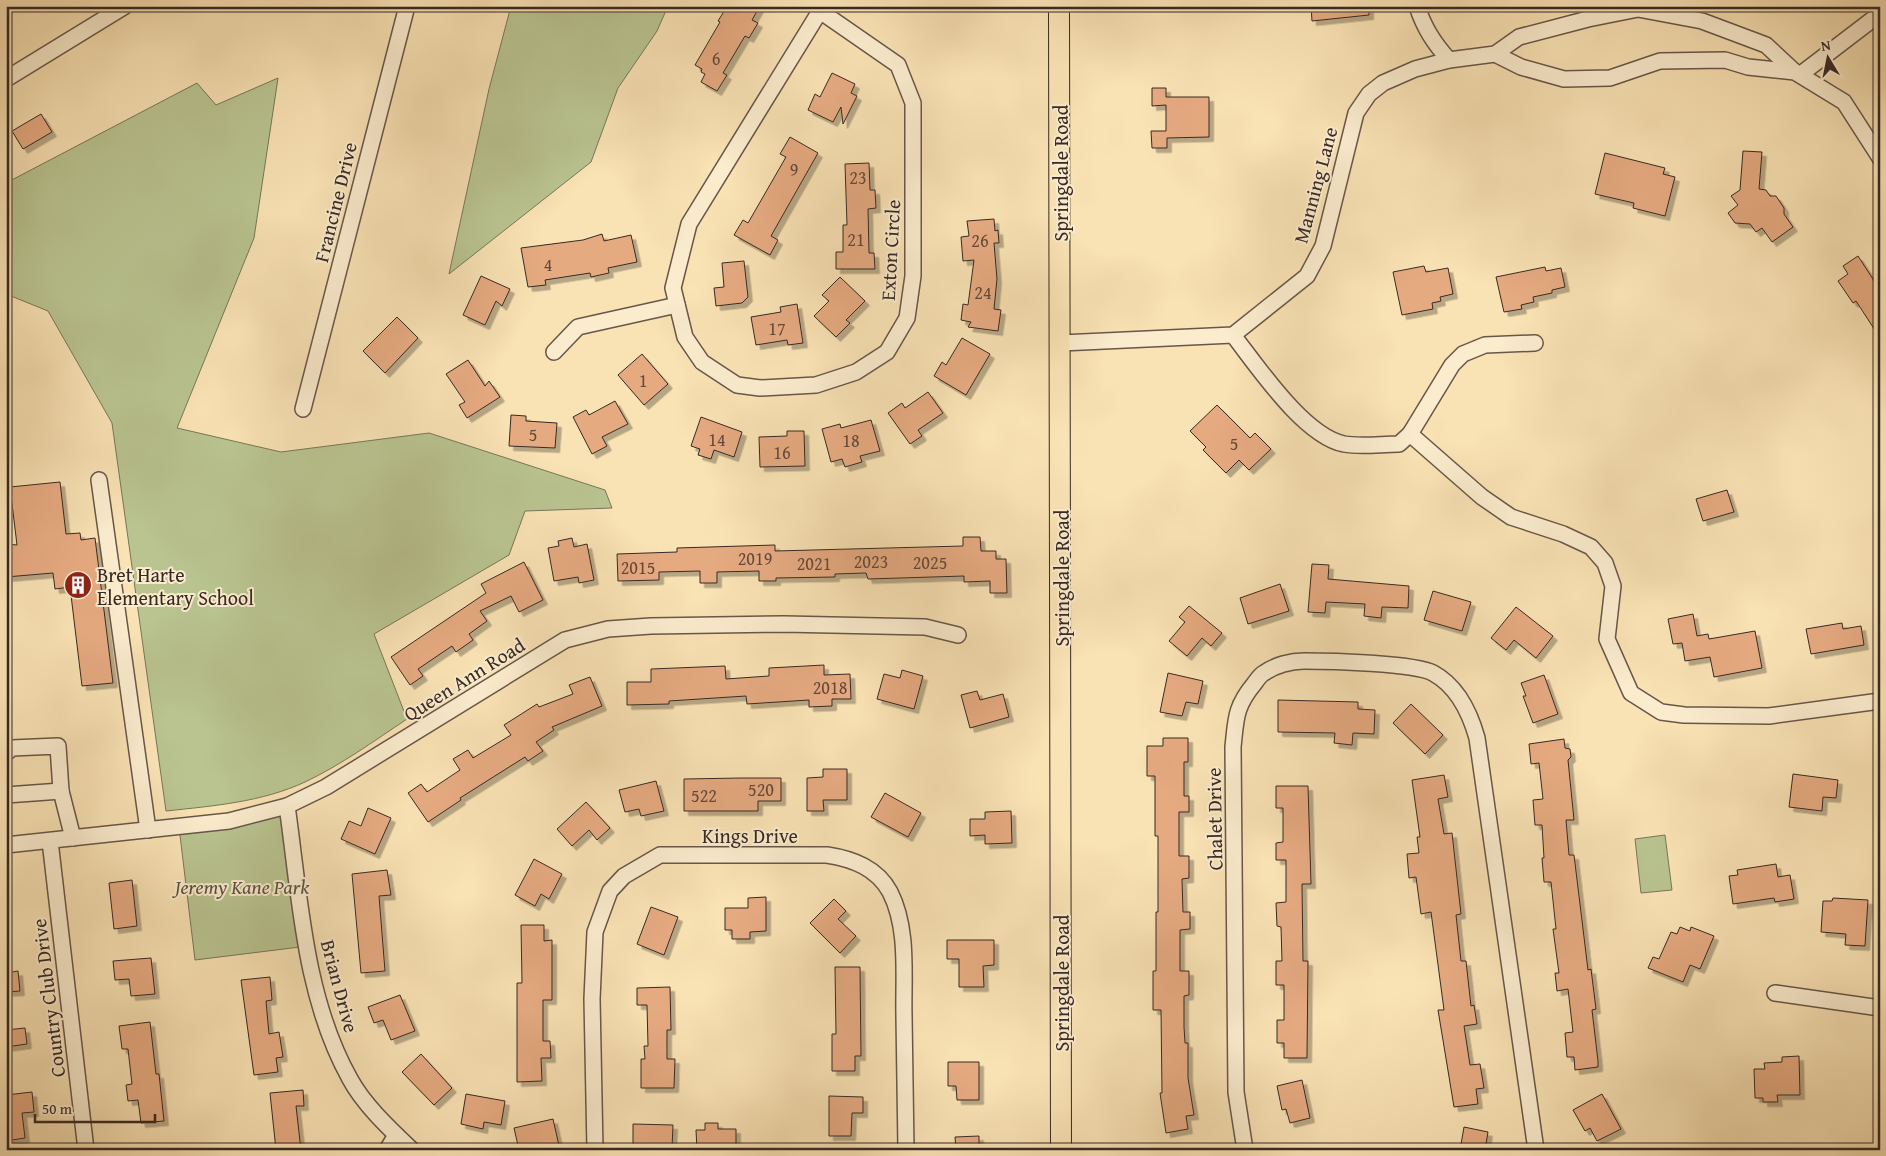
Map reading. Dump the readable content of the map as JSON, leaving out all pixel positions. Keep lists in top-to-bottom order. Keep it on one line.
{"streets":{"main road":["Springdale Road"],"street":["Manning Lane","Francine Drive","Exton Circle","Queen Ann Road","Chalet Drive","Kings Drive","Brian Drive","Country Club Drive"]},"crossings":[["Queen Ann Road","Brian Drive"],["Queen Ann Road","Country Club Drive"]],"parks":["Jeremy Kane Park"],"places":{"building":["Bret Harte Elementary School"]},"house_numbers":["6","9","23","21","26","4","24","17","1","5","14","18","5","16","2019","2023","2025","2021","2015","2018","520","522"],"scale_bar":"50 m","north":"top"}
